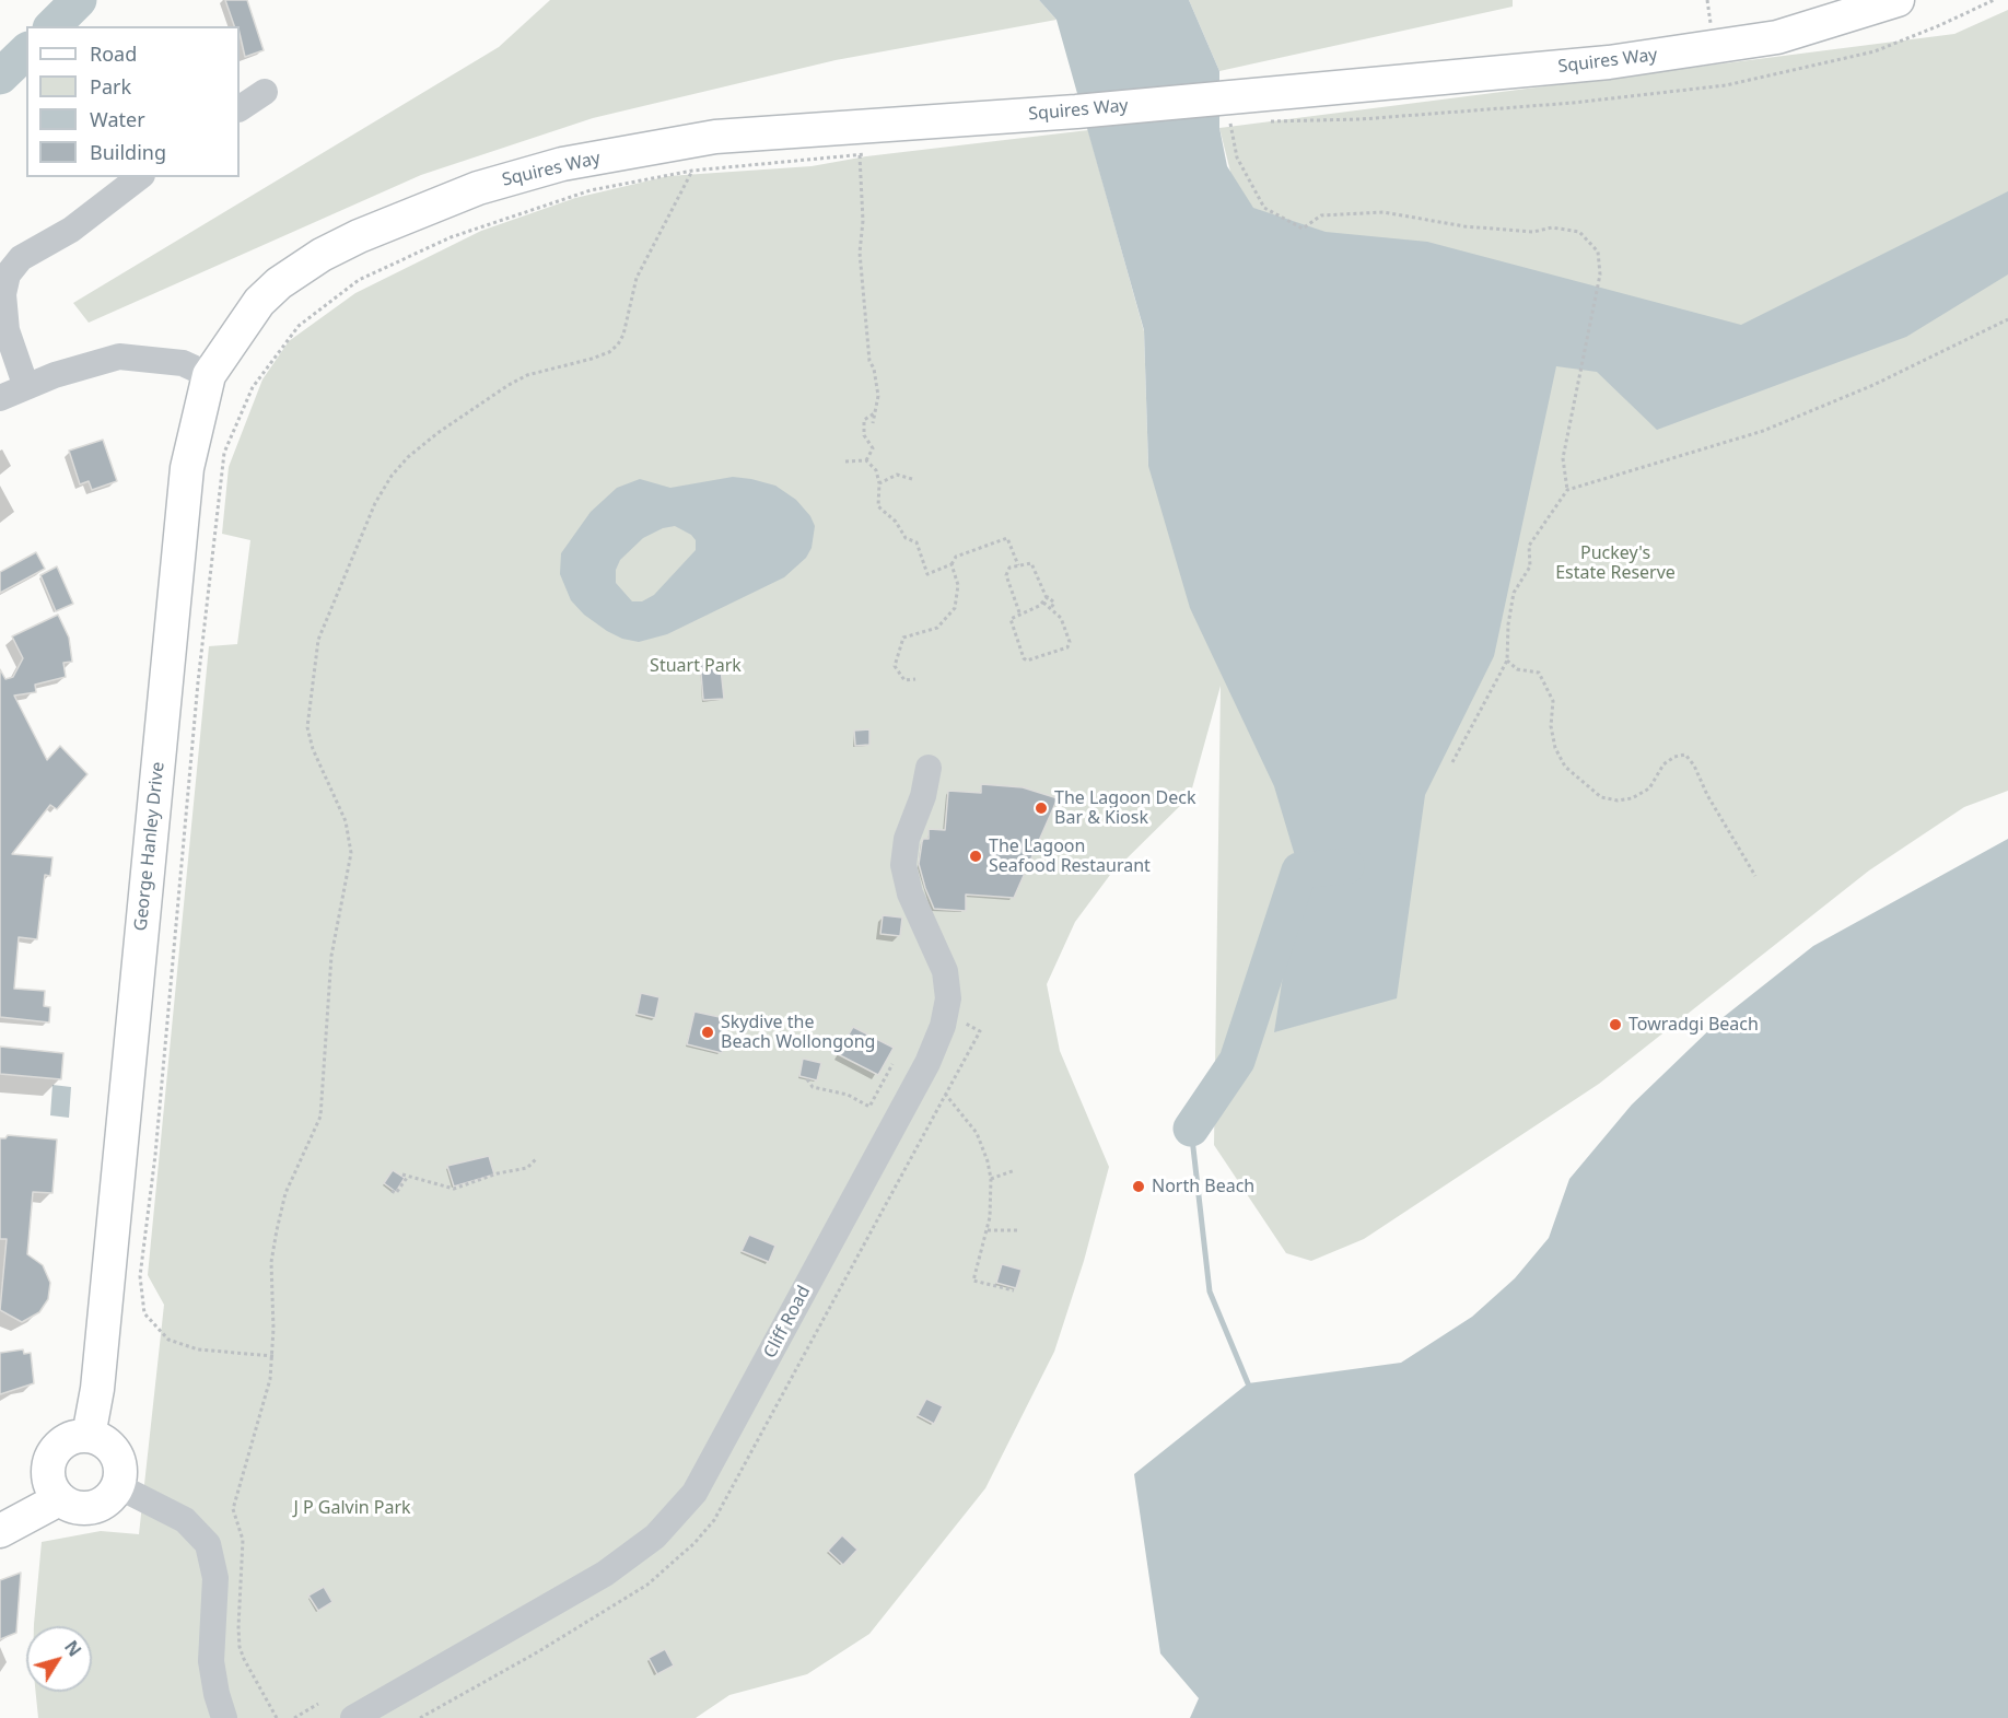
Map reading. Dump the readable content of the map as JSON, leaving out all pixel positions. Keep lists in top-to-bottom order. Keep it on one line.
{"streets":{"main road":["Squires Way","George Hanley Drive"],"street":["Cliff Road"]},"crossings":[["Squires Way","George Hanley Drive"]],"parks":["Puckey's Estate Reserve","Stuart Park","J P Galvin Park"],"places":["The Lagoon Deck Bar & Kiosk","The Lagoon Seafood Restaurant","Towradgi Beach","Skydive the Beach Wollongong","North Beach"],"legend":["Road","Park","Water","Building"],"north":"top right"}
